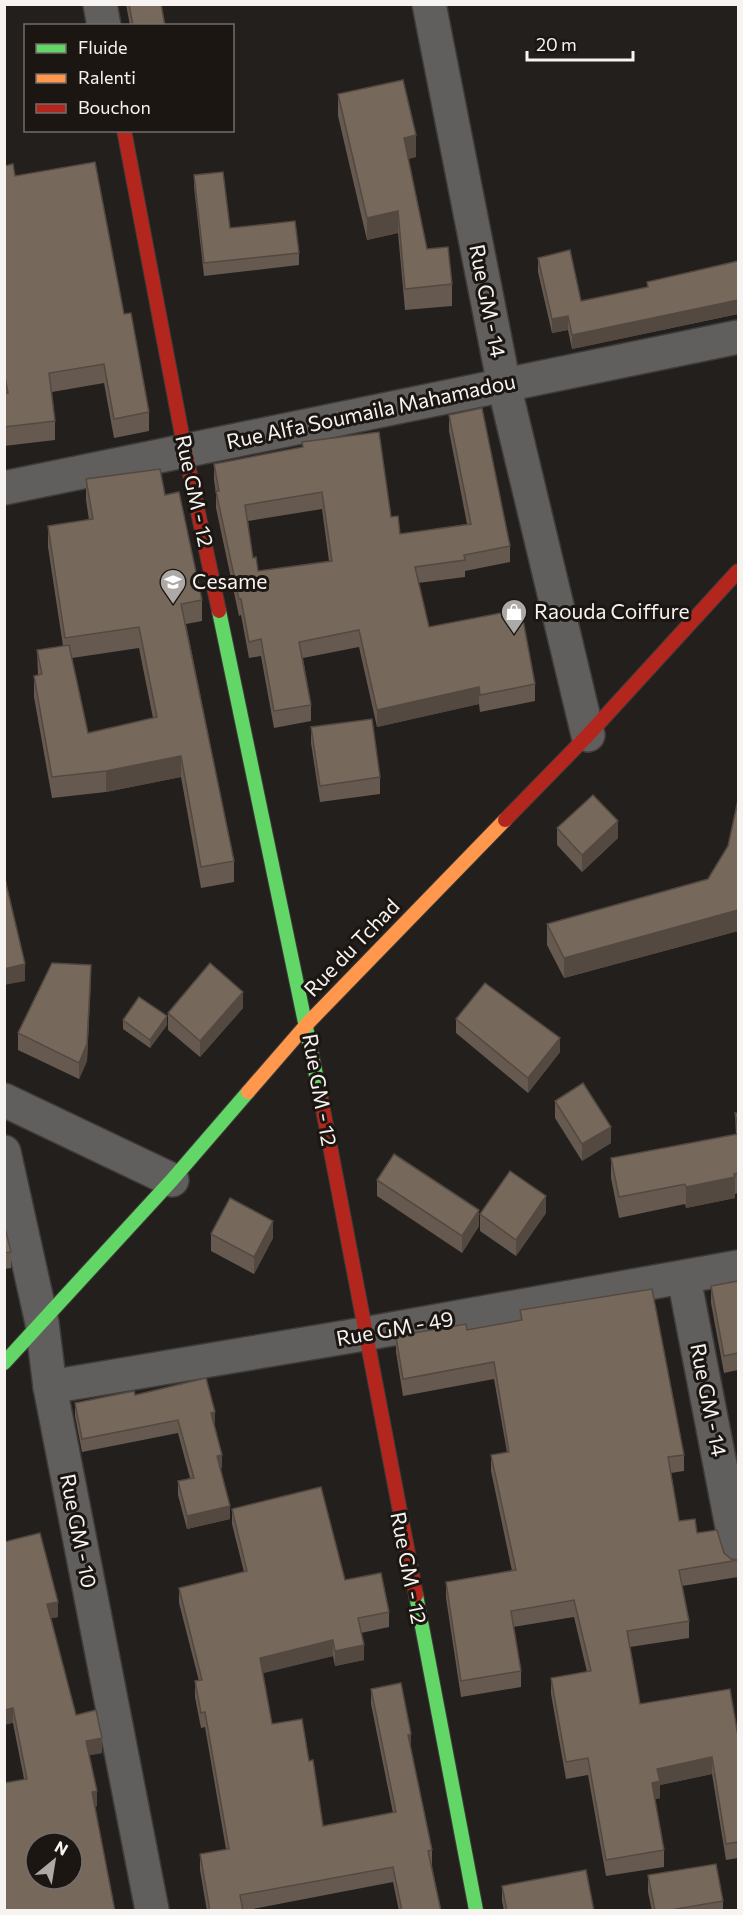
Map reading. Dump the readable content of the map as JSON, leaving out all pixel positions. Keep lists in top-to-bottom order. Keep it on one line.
{"streets":{"street":["Rue GM - 14","Rue Alfa Soumaila Mahamadou","Rue GM - 12","Rue du Tchad","Rue GM - 49","Rue GM - 10"]},"crossings":[["Rue GM - 14","Rue Alfa Soumaila Mahamadou"],["Rue GM - 14","Rue du Tchad"],["Rue GM - 14","Rue GM - 49"],["Rue Alfa Soumaila Mahamadou","Rue GM - 12"],["Rue GM - 12","Rue du Tchad"],["Rue GM - 12","Rue GM - 49"],["Rue du Tchad","Rue GM - 10"],["Rue GM - 49","Rue GM - 10"]],"places":{"school or university":["Cesame"],"shop":["Raouda Coiffure"]},"legend":["Fluide","Ralenti","Bouchon"],"scale_bar":"20 m","north":"top right"}
